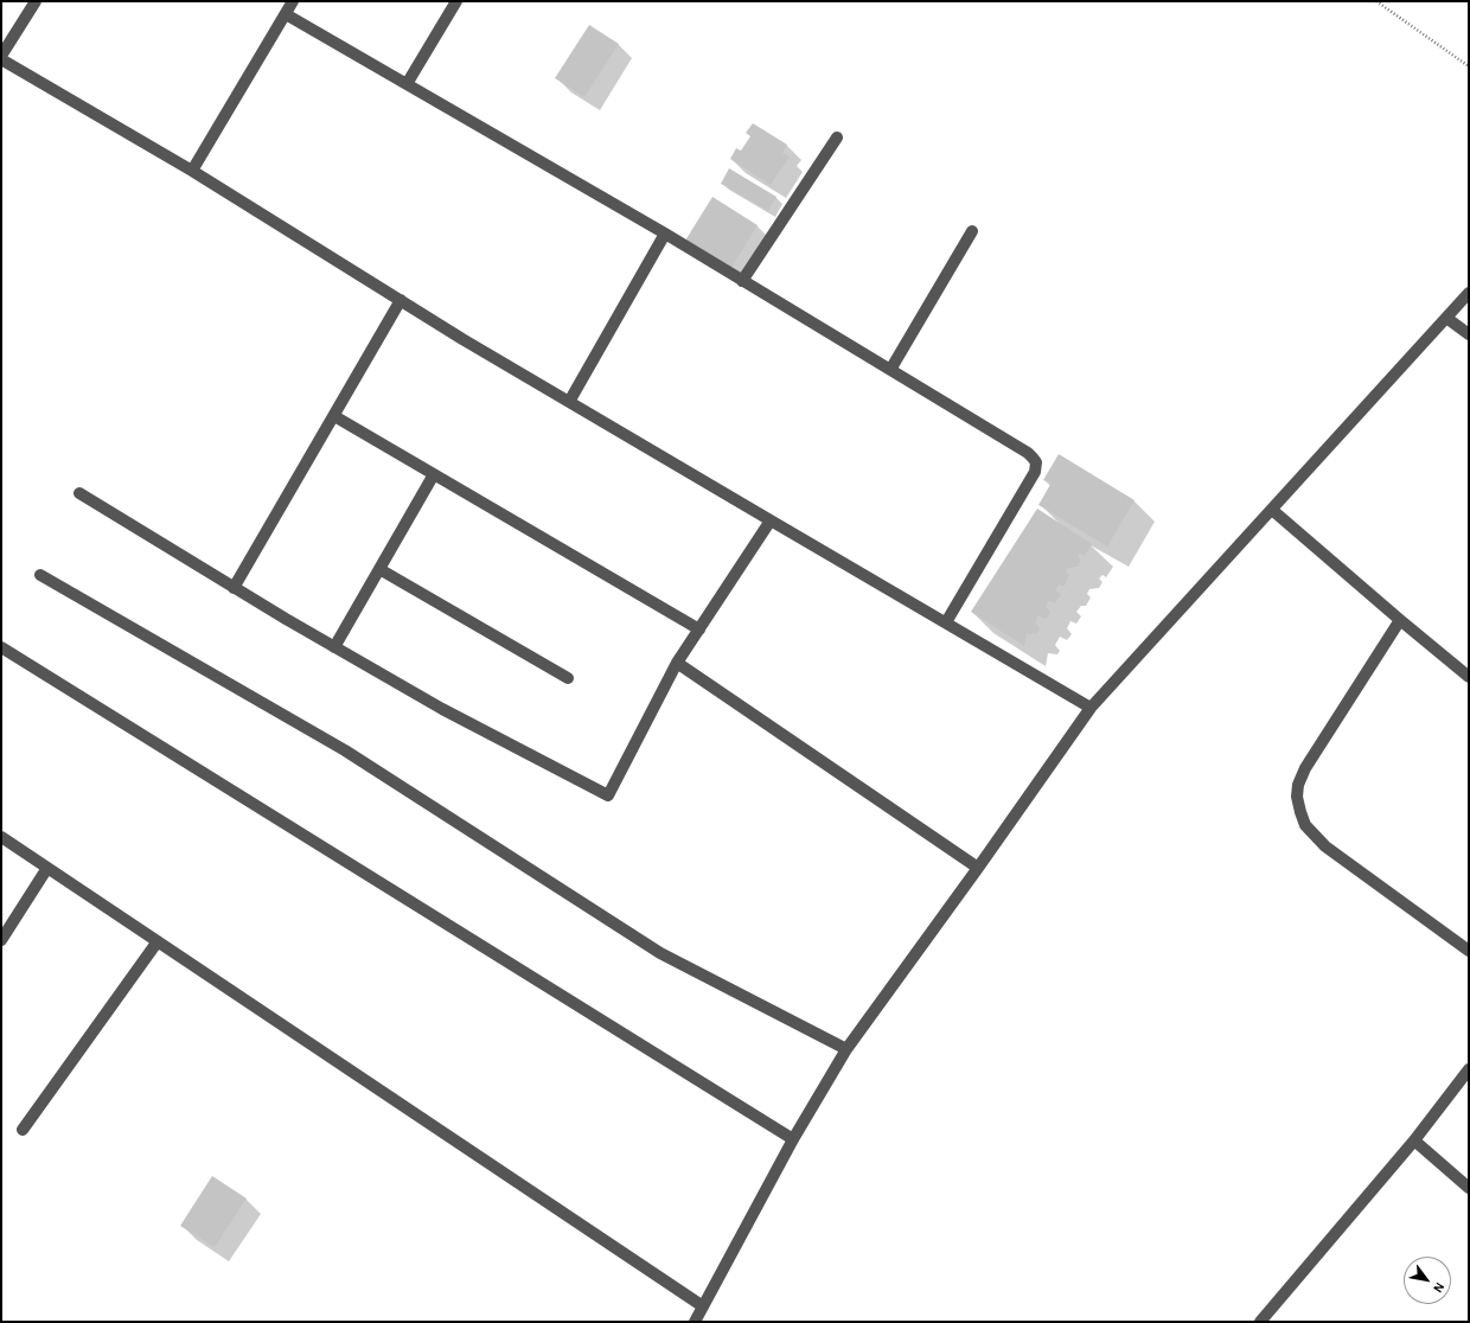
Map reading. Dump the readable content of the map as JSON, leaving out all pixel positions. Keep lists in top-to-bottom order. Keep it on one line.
{"north":"bottom right"}
